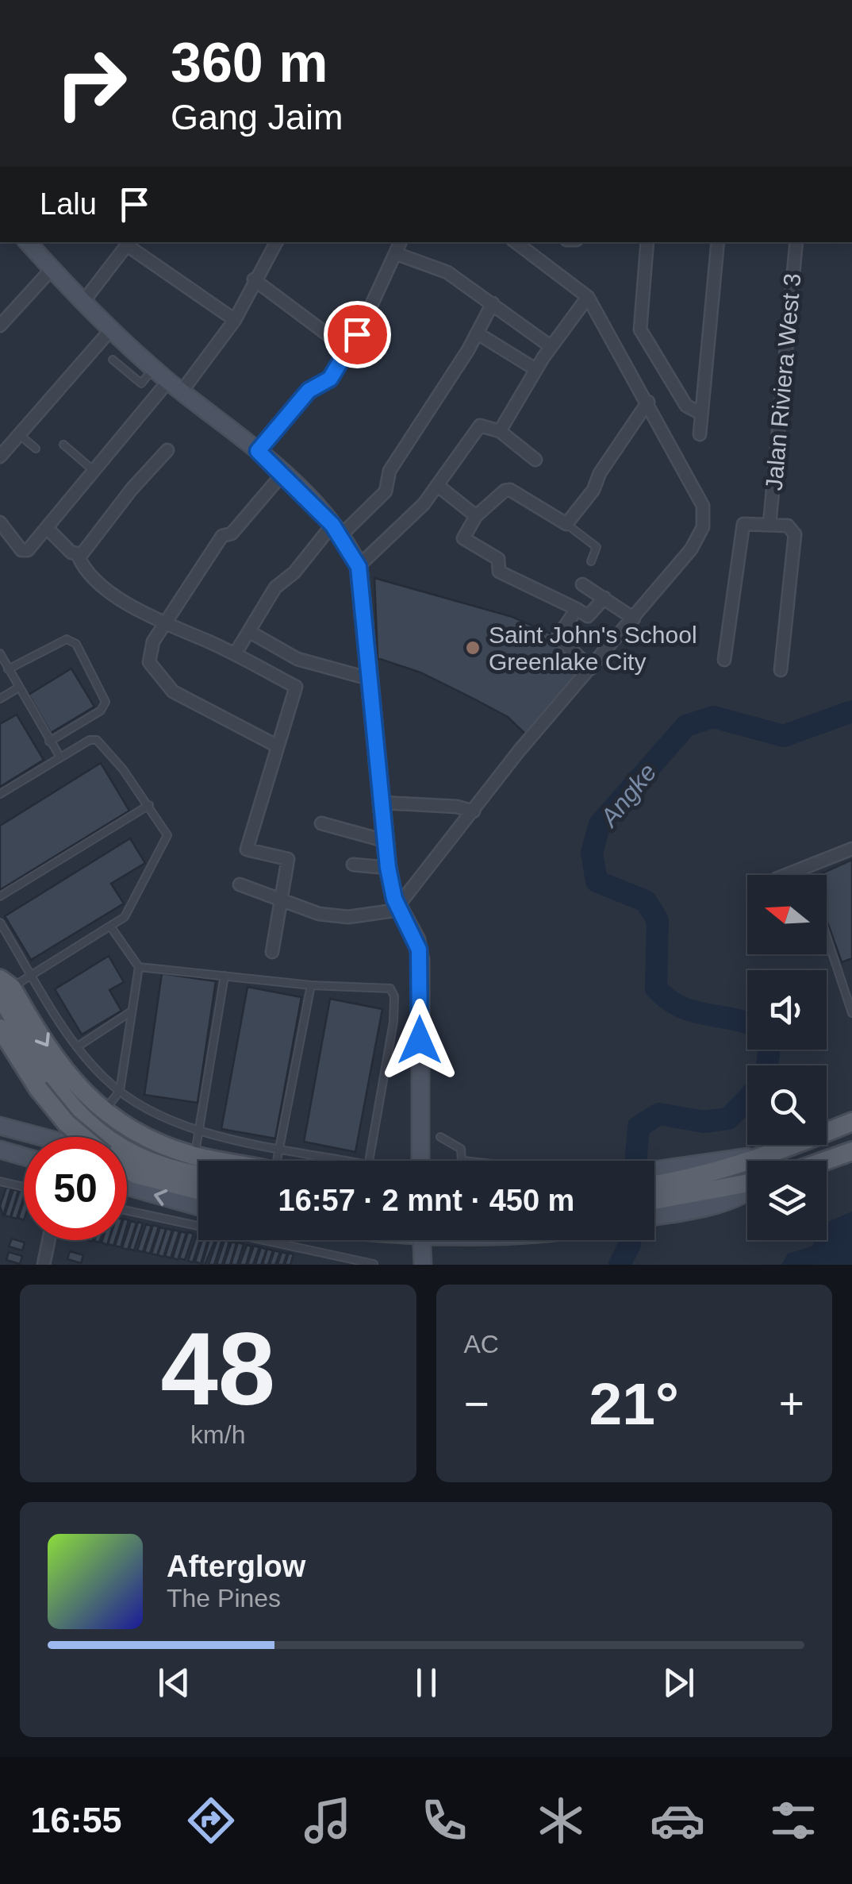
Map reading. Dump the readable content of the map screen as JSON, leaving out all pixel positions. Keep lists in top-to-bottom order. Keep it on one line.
{"streets":{"street":["Jalan Riviera West 3"]},"water":["Angke"],"places":["Saint John's School Greenlake City"],"north":"left","page":{"turn":["360 m","Gang Jaim"],"then":"Lalu","limit":"50","trip":"16:57 · 2 mnt · 450 m","tile":[["48","km/h"],"AC"],"heat":["−","21°","+"],"song":["Afterglow","The Pines"],"tabs":"16:55"}}
